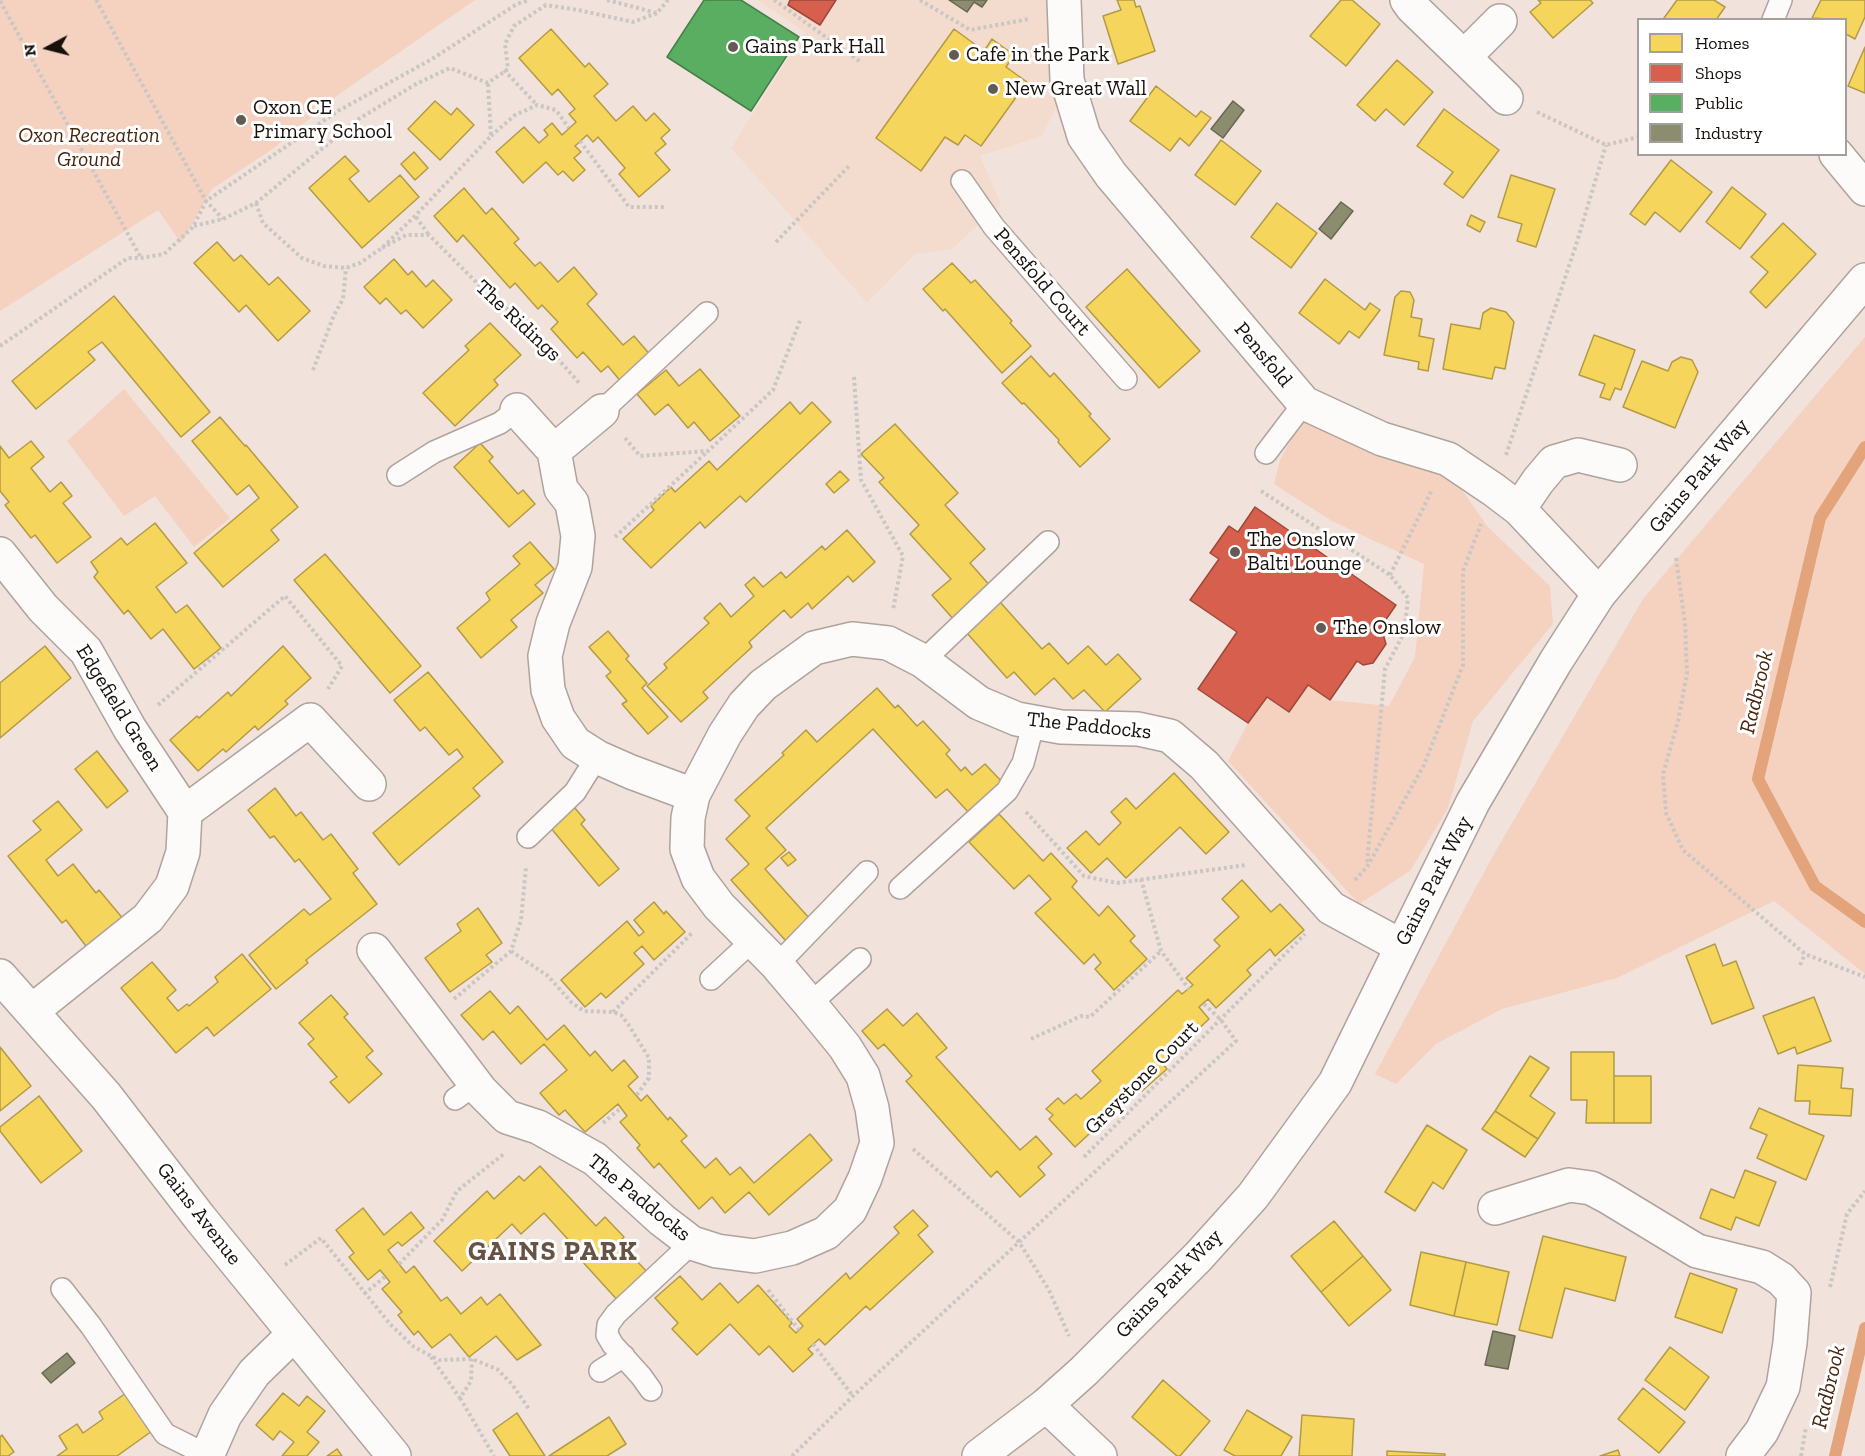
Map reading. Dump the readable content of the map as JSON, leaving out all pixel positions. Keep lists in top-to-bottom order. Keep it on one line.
{"streets":{"street":["Pensfold","Gains Park Way","Edgefield Green","The Paddocks","Gains Avenue"],"lane":["Pensfold Court"],"path":["The Ridings","Greystone Court"]},"crossings":[["Pensfold","Gains Park Way"],["Pensfold","Greystone Court"],["Gains Park Way","The Paddocks"],["The Paddocks","Greystone Court"]],"districts":["GAINS PARK"],"water":["Radbrook"],"parks":["Oxon Recreation Ground"],"places":["Gains Park Hall","Cafe in the Park","New Great Wall","Oxon CE Primary School","The Onslow Balti Lounge","The Onslow"],"legend":["Homes","Shops","Public","Industry"],"north":"left"}
